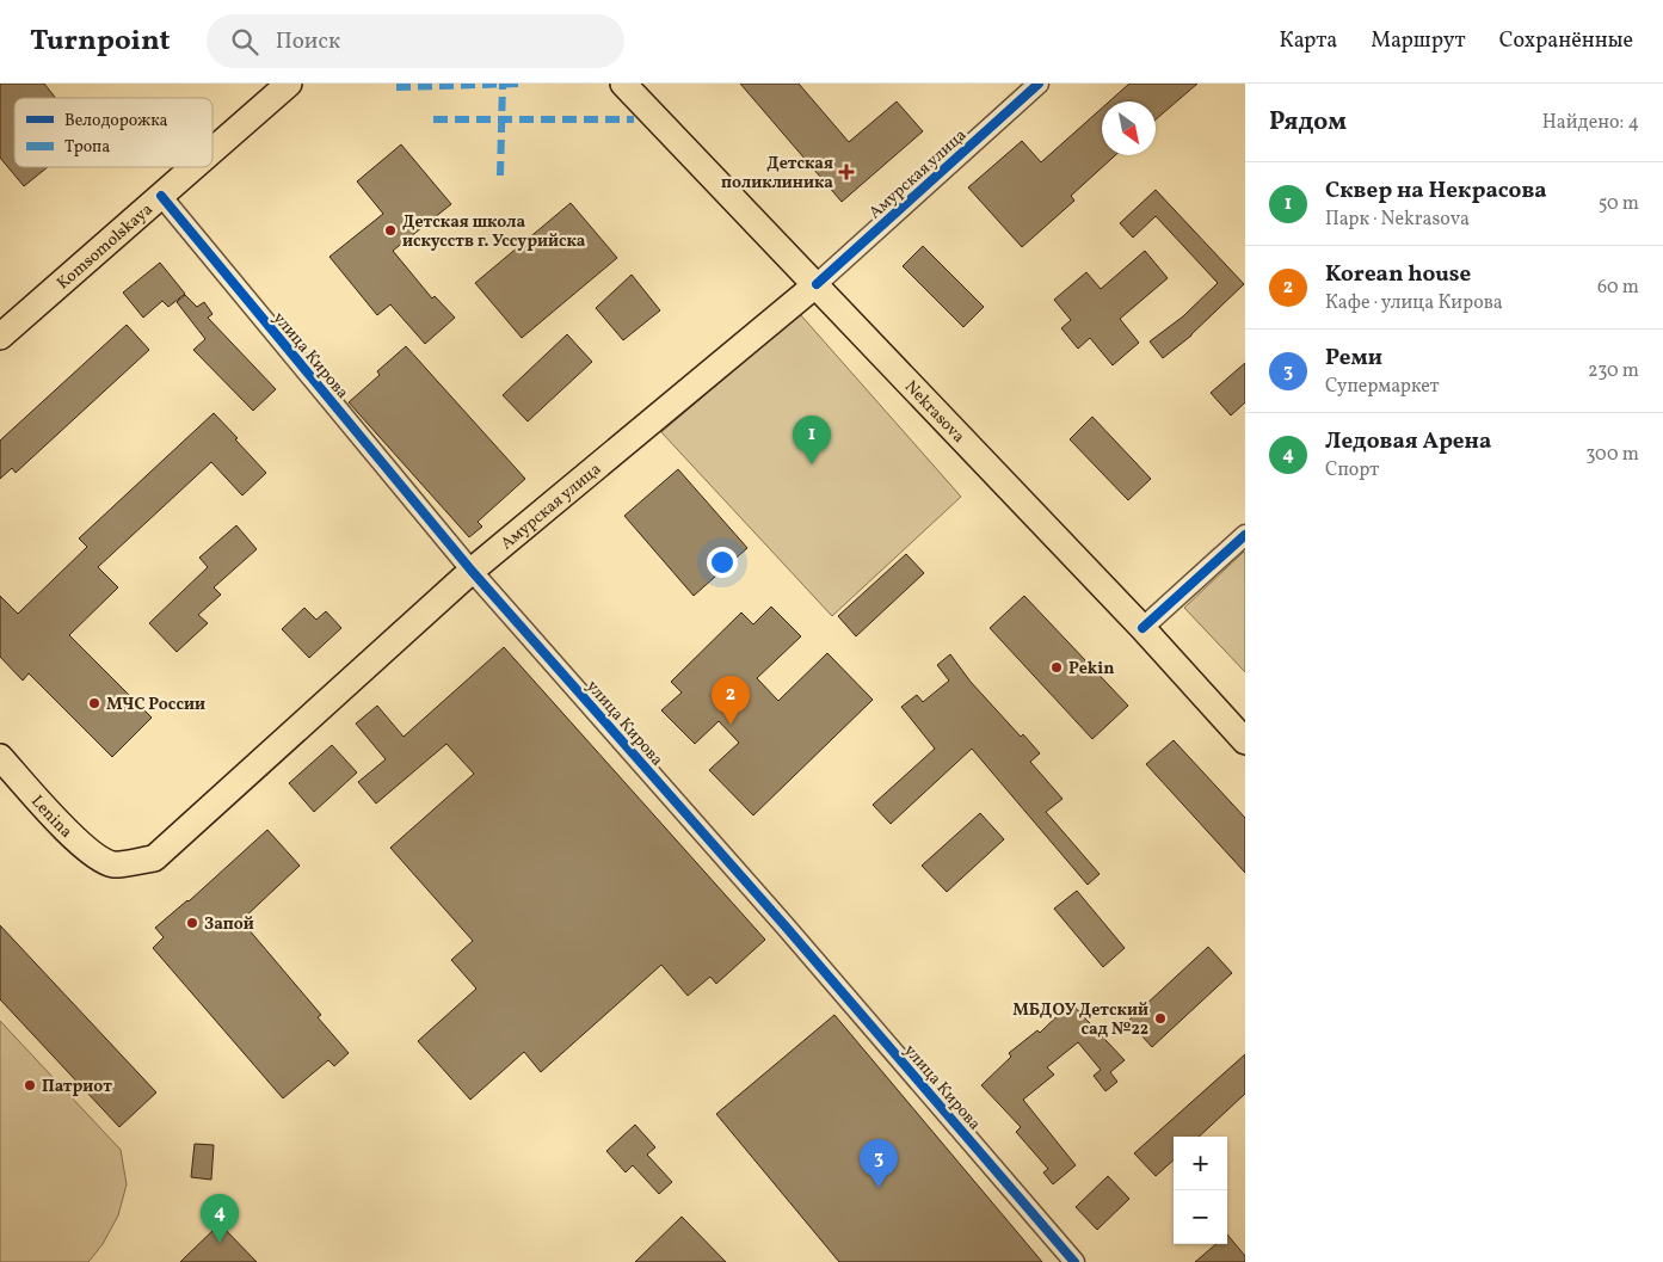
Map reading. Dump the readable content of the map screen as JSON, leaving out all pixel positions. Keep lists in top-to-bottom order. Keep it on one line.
{"streets":{"main road":["Амурская улица","Komsomolskaya","Nekrasova","Lenina"],"street":["улица Кирова"]},"crossings":[["Амурская улица","улица Кирова"],["Амурская улица","Nekrasova"],["Амурская улица","Lenina"],["Komsomolskaya","улица Кирова"]],"places":{"health":["Детская поликлиника"],"other":["Детская школа искусств г. Уссурийска","Pekin","МЧС России","Запой","МБДОУ Детский сад №22","Патриот"]},"legend":["Велодорожка","Тропа"],"north":"bottom right","page":{"header":"Turnpoint","search":"Поиск","nav":["Карта","Маршрут","Сохранённые"],"heading":["Рядом","Найдено: 4"],"list":[{"mark":"1","name":"Сквер на Некрасова","note":"Парк · Nekrasova","value":"50 m"},{"mark":"2","name":"Korean house","note":"Кафе · улица Кирова","value":"60 m"},{"mark":"3","name":"Реми","note":"Супермаркет","value":"230 m"},{"mark":"4","name":"Ледовая Арена","note":"Спорт","value":"300 m"}],"pins":["1","2","3","4"],"map_buttons":["+","−"]}}
